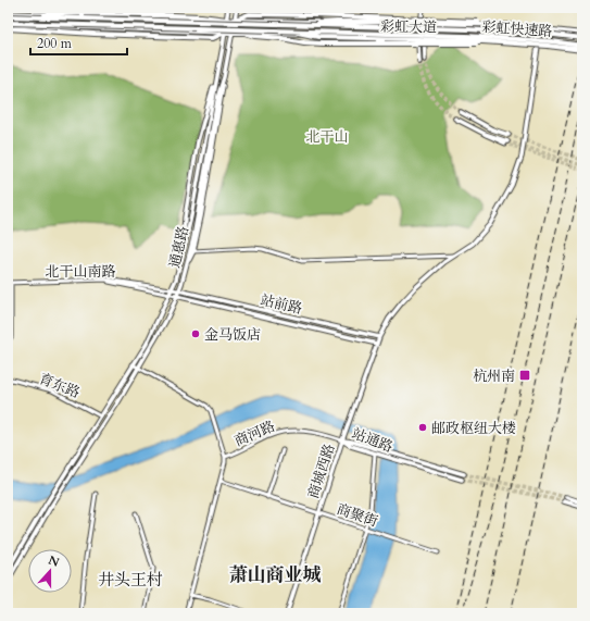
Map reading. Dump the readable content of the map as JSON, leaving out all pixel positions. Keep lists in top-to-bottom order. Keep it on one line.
{"streets":{"highway":["彩虹快速路"],"main road":["彩虹大道","通惠路","站前路","站通路","商城西路"],"street":["北干山南路","育东路","商河路","商聚街"]},"crossings":[["彩虹大道","彩虹快速路"],["彩虹大道","通惠路"],["彩虹大道","商城西路"],["通惠路","北干山南路"],["通惠路","站前路"],["通惠路","育东路"],["北干山南路","站前路"],["站前路","商城西路"],["商河路","站通路"],["商河路","商城西路"],["站通路","商城西路"],["商城西路","商聚街"]],"districts":["萧山商业城","井头王村"],"parks":["北干山"],"places":{"other":["金马饭店","邮政枢纽大楼"],"transit":["杭州南"]},"scale_bar":"200 m","north":"top"}
